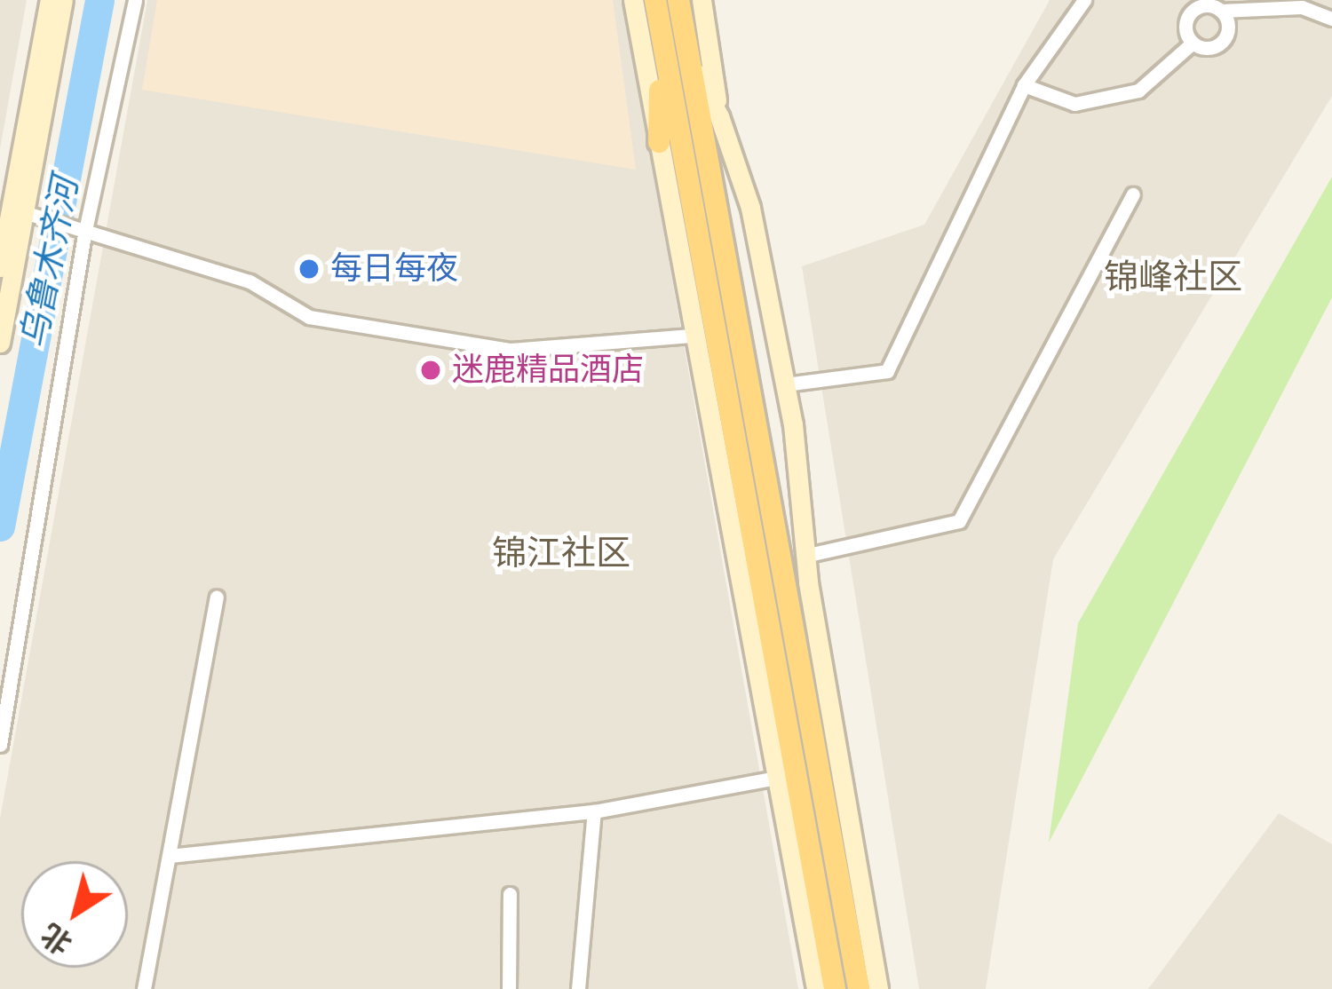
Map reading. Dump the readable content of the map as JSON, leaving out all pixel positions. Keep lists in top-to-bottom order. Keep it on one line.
{"districts":["锦峰社区","锦江社区"],"water":["乌鲁木齐河"],"places":["每日每夜","迷鹿精品酒店"],"north":"bottom left"}
